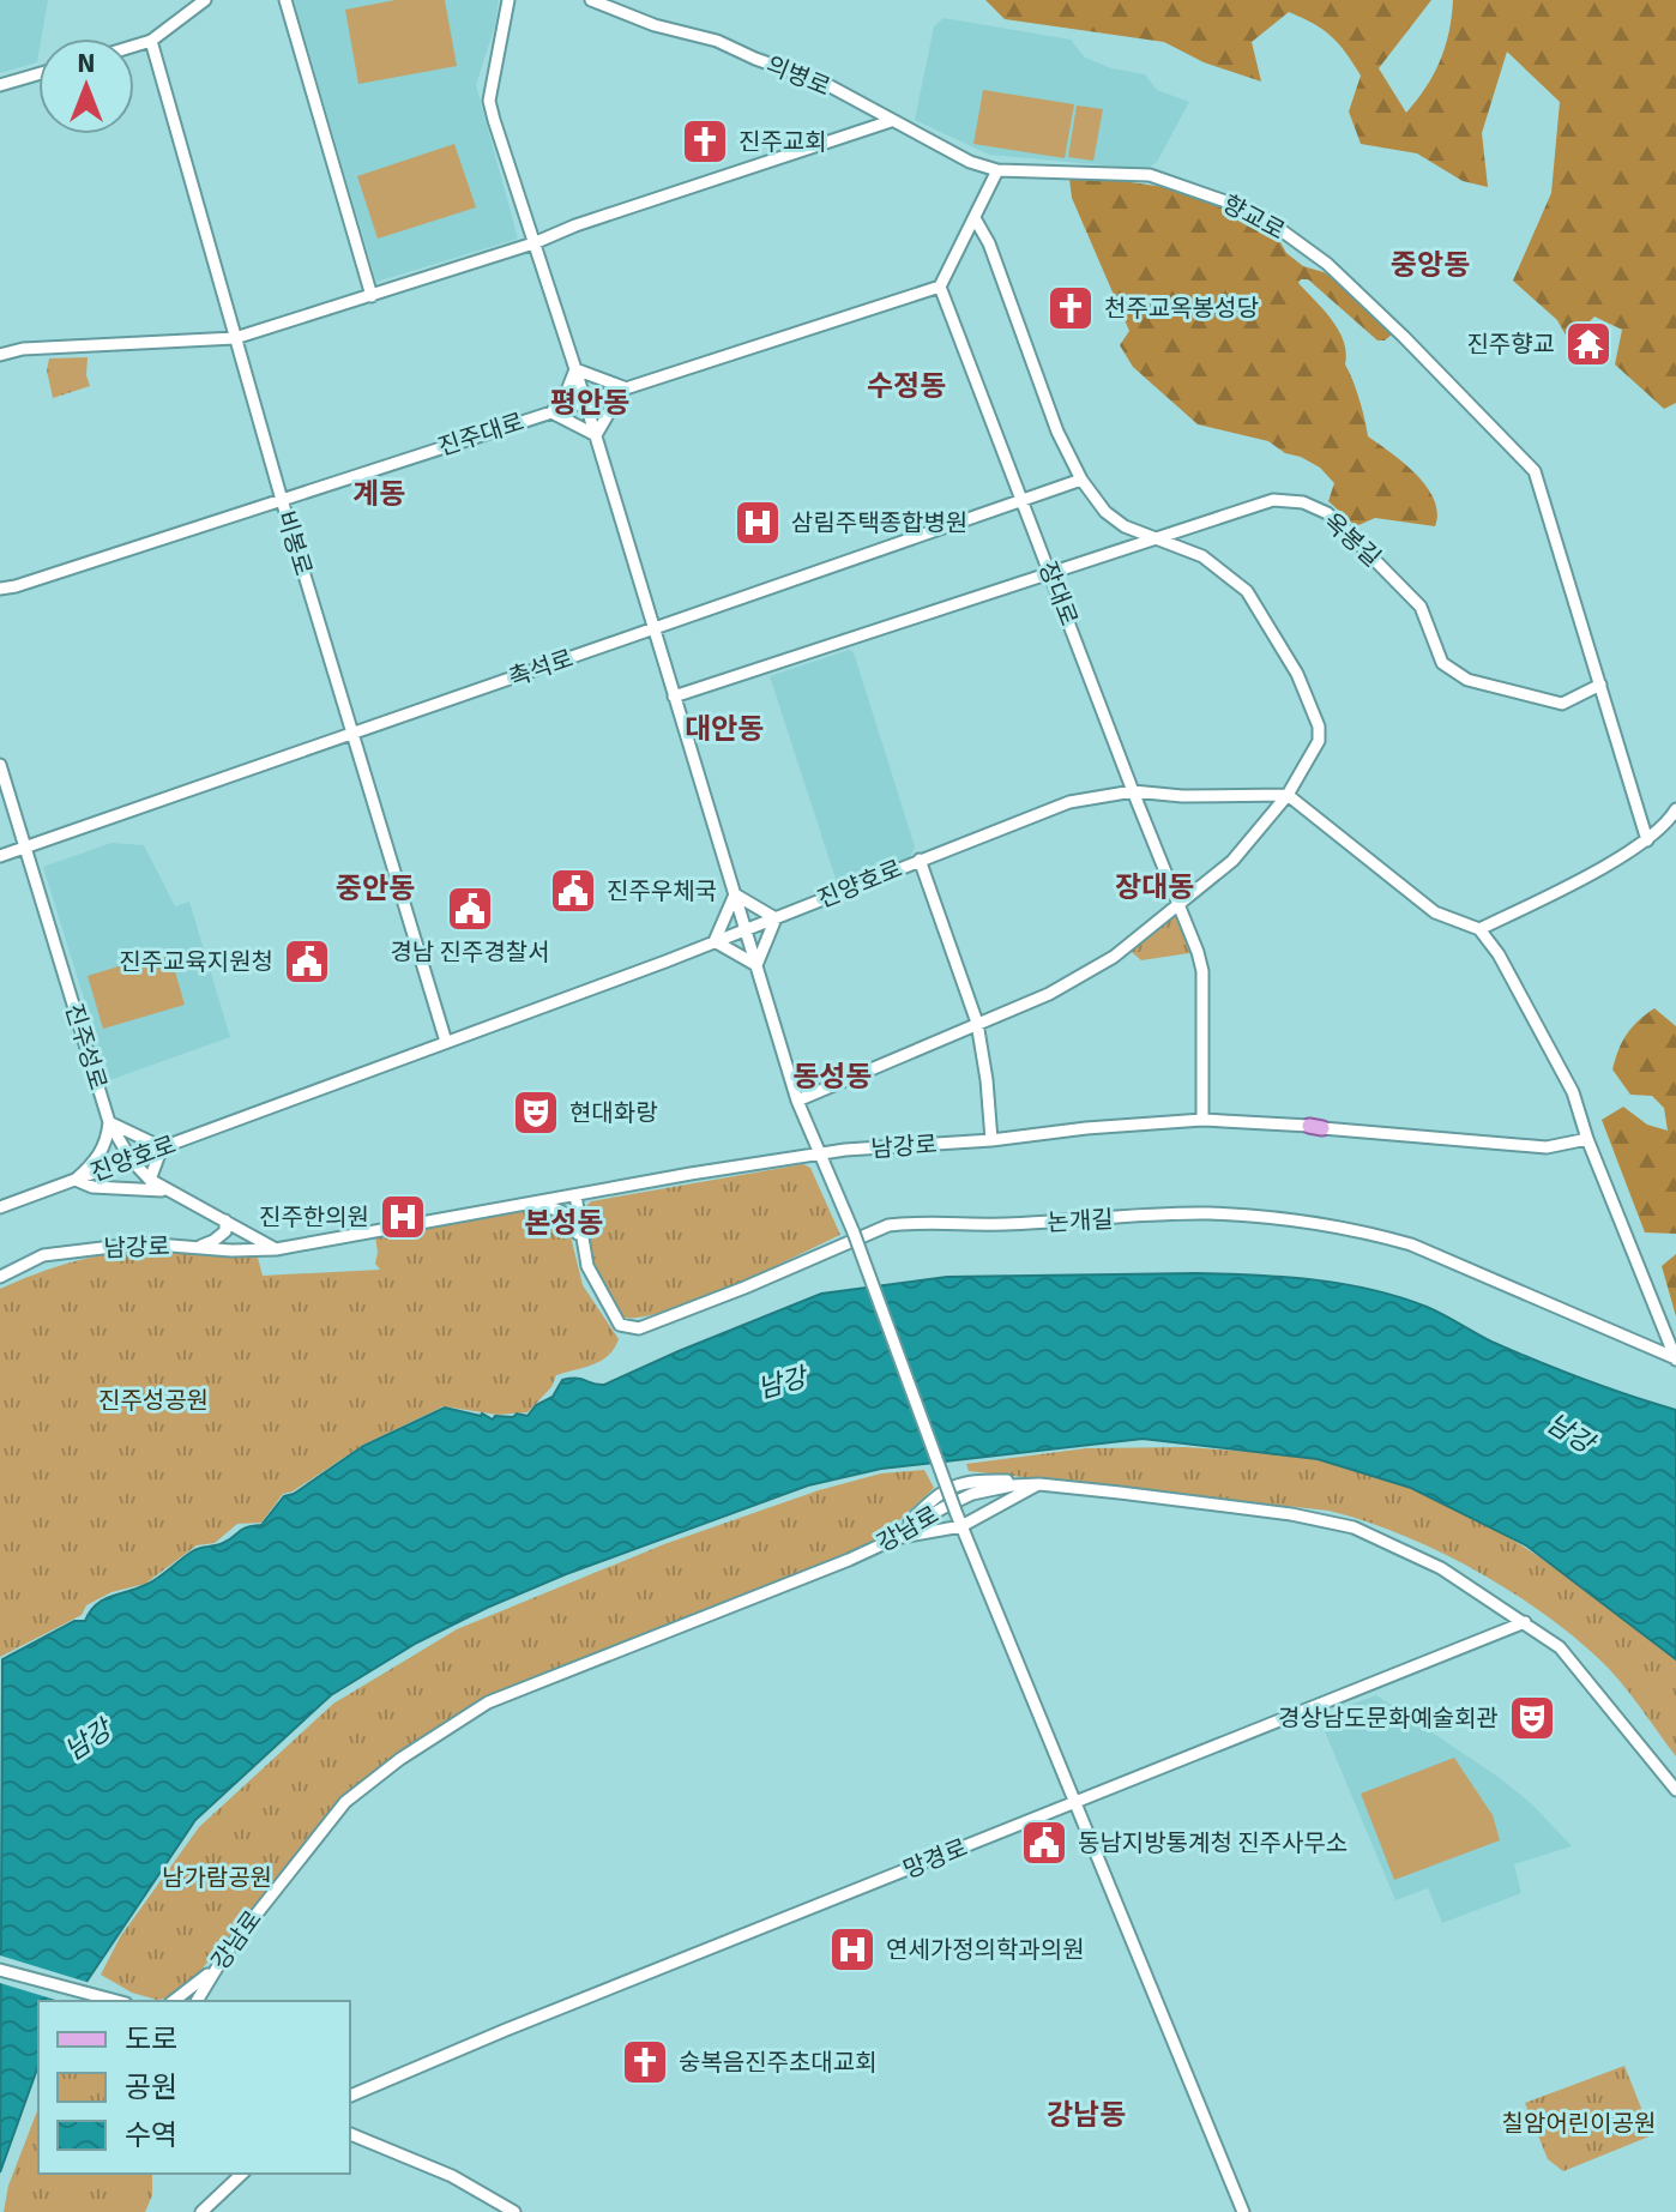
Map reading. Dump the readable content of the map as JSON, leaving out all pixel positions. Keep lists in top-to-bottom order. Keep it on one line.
{"streets":{"street":["의병로","향교로","진주대로","옥봉길","비봉로","장대로","촉석로","진양호로","진주성로","남강로","논개길","강남로","망경로"]},"crossings":[["의병로","향교로"],["향교로","옥봉길"],["진주대로","비봉로"],["옥봉길","장대로"],["비봉로","촉석로"],["비봉로","진양호로"],["장대로","촉석로"],["장대로","진양호로"],["장대로","남강로"],["촉석로","진주성로"],["진양호로","진주성로"],["진주성로","남강로"],["남강로","논개길"]],"districts":["중앙동","수정동","평안동","계동","대안동","장대동","중안동","동성동","본성동","강남동"],"water":["남강"],"parks":["진주성공원","남가람공원","칠암어린이공원"],"places":{"church":["진주교회","천주교옥봉성당","숭복음진주초대교회"],"temple":["진주향교"],"hospital":["삼림주택종합병원","진주한의원","연세가정의학과의원"],"public building":["진주우체국","경남 진주경찰서","진주교육지원청","동남지방통계청 진주사무소"],"theatre":["현대화랑","경상남도문화예술회관"]},"legend":["도로","공원","수역"],"north":"top"}
